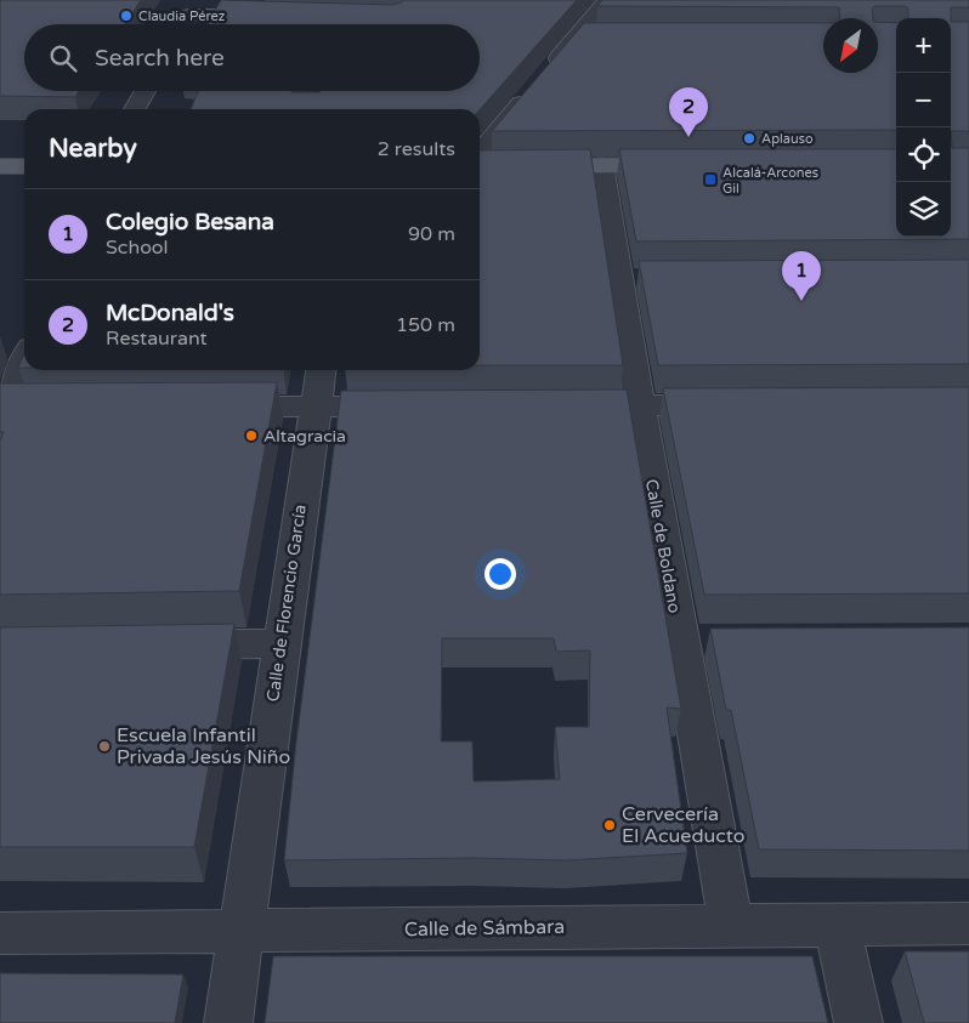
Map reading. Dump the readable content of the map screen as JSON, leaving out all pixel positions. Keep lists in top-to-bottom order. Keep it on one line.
{"streets":{"street":["Calle de Boldano","Calle de Florencio García","Calle de Sámbara"]},"crossings":[["Calle de Boldano","Calle de Sámbara"],["Calle de Florencio García","Calle de Sámbara"]],"places":{"other":["Claudia Pérez","Aplauso","Altagracia","Escuela Infantil Privada Jesús Niño","Cervecería El Acueducto"],"transit":["Alcalá-Arcones Gil"]},"north":"bottom left","page":{"map_buttons":["+","−"],"search":"Search here","pins":["2","1"],"heading":["Nearby","2 results"],"list":[{"mark":"1","name":"Colegio Besana","note":"School","value":"90 m"},{"mark":"2","name":"McDonald's","note":"Restaurant","value":"150 m"}]}}
